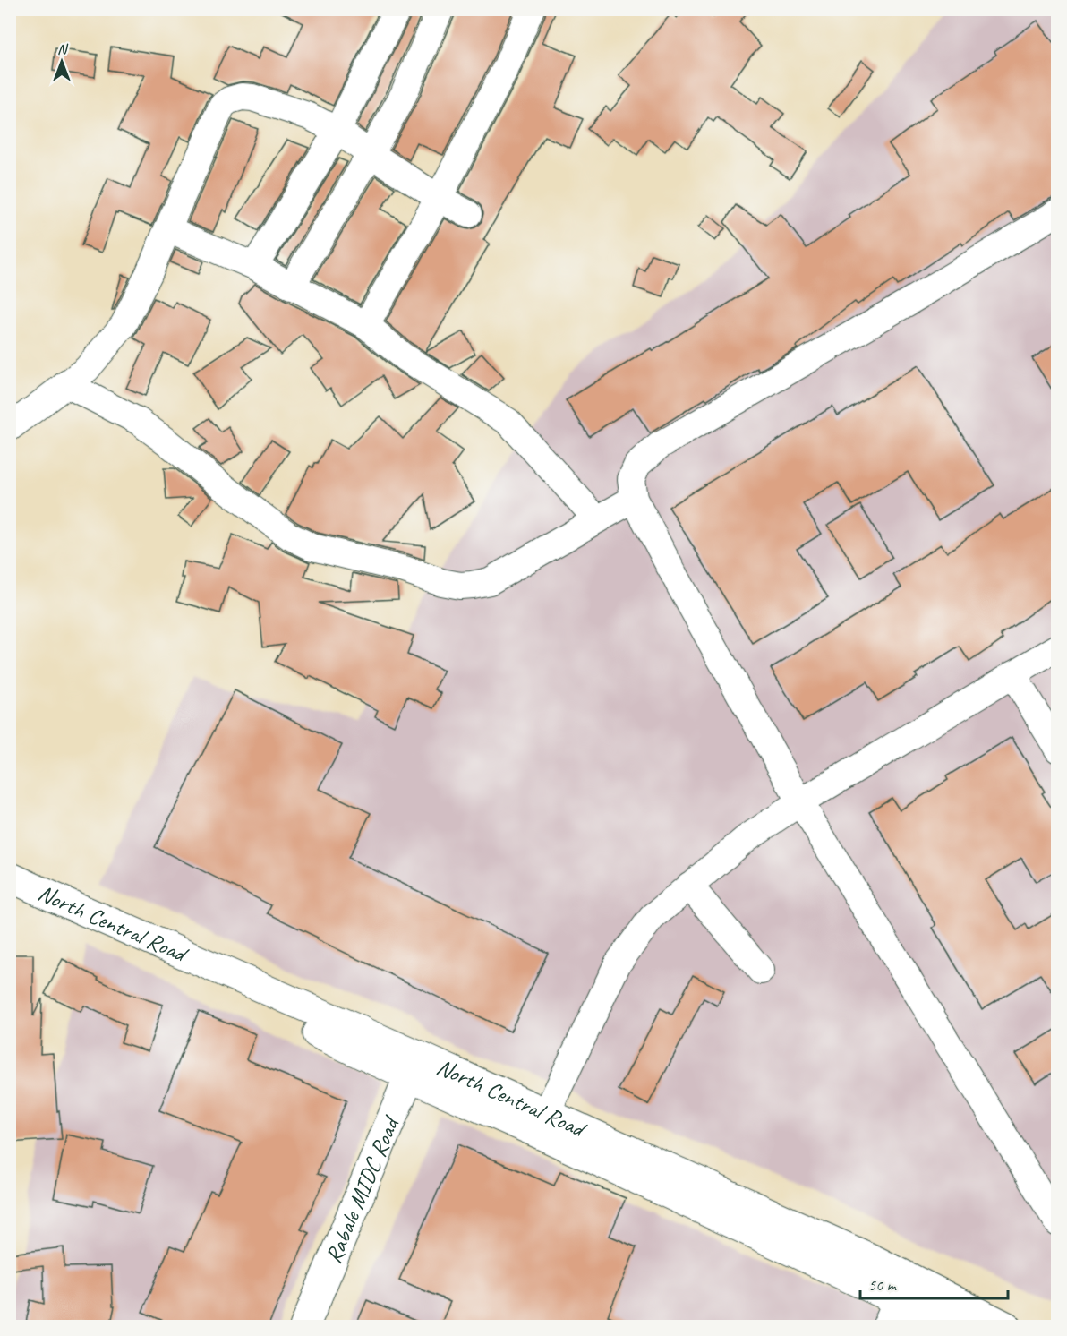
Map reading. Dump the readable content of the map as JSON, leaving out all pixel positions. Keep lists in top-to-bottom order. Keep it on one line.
{"streets":{"main road":["North Central Road","Rabale MIDC Road"]},"crossings":[["North Central Road","Rabale MIDC Road"]],"scale_bar":"50 m","north":"top"}
